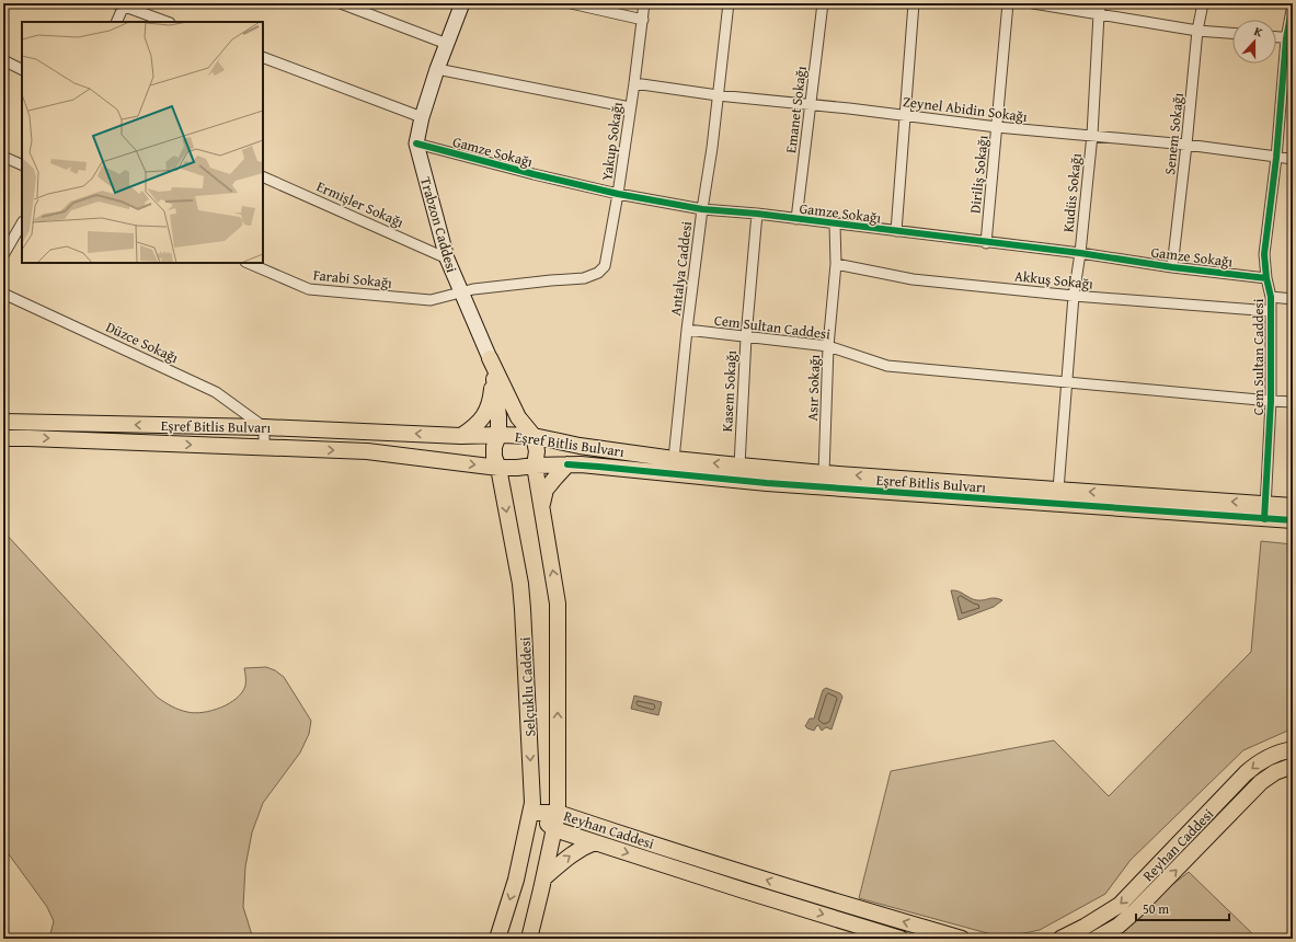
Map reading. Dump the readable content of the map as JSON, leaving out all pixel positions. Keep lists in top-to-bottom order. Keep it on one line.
{"streets":{"main road":["Trabzon Caddesi","Eşref Bitlis Bulvarı","Selçuklu Caddesi","Reyhan Caddesi"],"street":["Zeynel Abidin Sokağı","Emanet Sokağı","Senem Sokağı","Yakup Sokağı","Gamze Sokağı","Diriliş Sokağı","Kudüs Sokağı","Ermişler Sokağı","Antalya Caddesi","Farabi Sokağı","Akkuş Sokağı","Cem Sultan Caddesi","Düzce Sokağı","Asır Sokağı","Kasem Sokağı"]},"crossings":[["Zeynel Abidin Sokağı","Emanet Sokağı"],["Zeynel Abidin Sokağı","Senem Sokağı"],["Zeynel Abidin Sokağı","Yakup Sokağı"],["Zeynel Abidin Sokağı","Diriliş Sokağı"],["Zeynel Abidin Sokağı","Kudüs Sokağı"],["Zeynel Abidin Sokağı","Antalya Caddesi"],["Zeynel Abidin Sokağı","Cem Sultan Caddesi"],["Emanet Sokağı","Gamze Sokağı"],["Senem Sokağı","Gamze Sokağı"],["Yakup Sokağı","Gamze Sokağı"],["Yakup Sokağı","Trabzon Caddesi"],["Yakup Sokağı","Farabi Sokağı"],["Gamze Sokağı","Diriliş Sokağı"],["Gamze Sokağı","Kudüs Sokağı"],["Gamze Sokağı","Trabzon Caddesi"],["Gamze Sokağı","Antalya Caddesi"],["Gamze Sokağı","Cem Sultan Caddesi"],["Gamze Sokağı","Asır Sokağı"],["Gamze Sokağı","Kasem Sokağı"],["Kudüs Sokağı","Akkuş Sokağı"],["Kudüs Sokağı","Cem Sultan Caddesi"],["Kudüs Sokağı","Eşref Bitlis Bulvarı"],["Ermişler Sokağı","Trabzon Caddesi"],["Trabzon Caddesi","Farabi Sokağı"],["Trabzon Caddesi","Eşref Bitlis Bulvarı"],["Trabzon Caddesi","Selçuklu Caddesi"],["Antalya Caddesi","Cem Sultan Caddesi"],["Antalya Caddesi","Eşref Bitlis Bulvarı"],["Akkuş Sokağı","Cem Sultan Caddesi"],["Akkuş Sokağı","Asır Sokağı"],["Cem Sultan Caddesi","Asır Sokağı"],["Cem Sultan Caddesi","Kasem Sokağı"],["Cem Sultan Caddesi","Eşref Bitlis Bulvarı"],["Düzce Sokağı","Eşref Bitlis Bulvarı"],["Asır Sokağı","Eşref Bitlis Bulvarı"],["Kasem Sokağı","Eşref Bitlis Bulvarı"],["Eşref Bitlis Bulvarı","Selçuklu Caddesi"],["Selçuklu Caddesi","Reyhan Caddesi"]],"scale_bar":"50 m","north":"top"}
